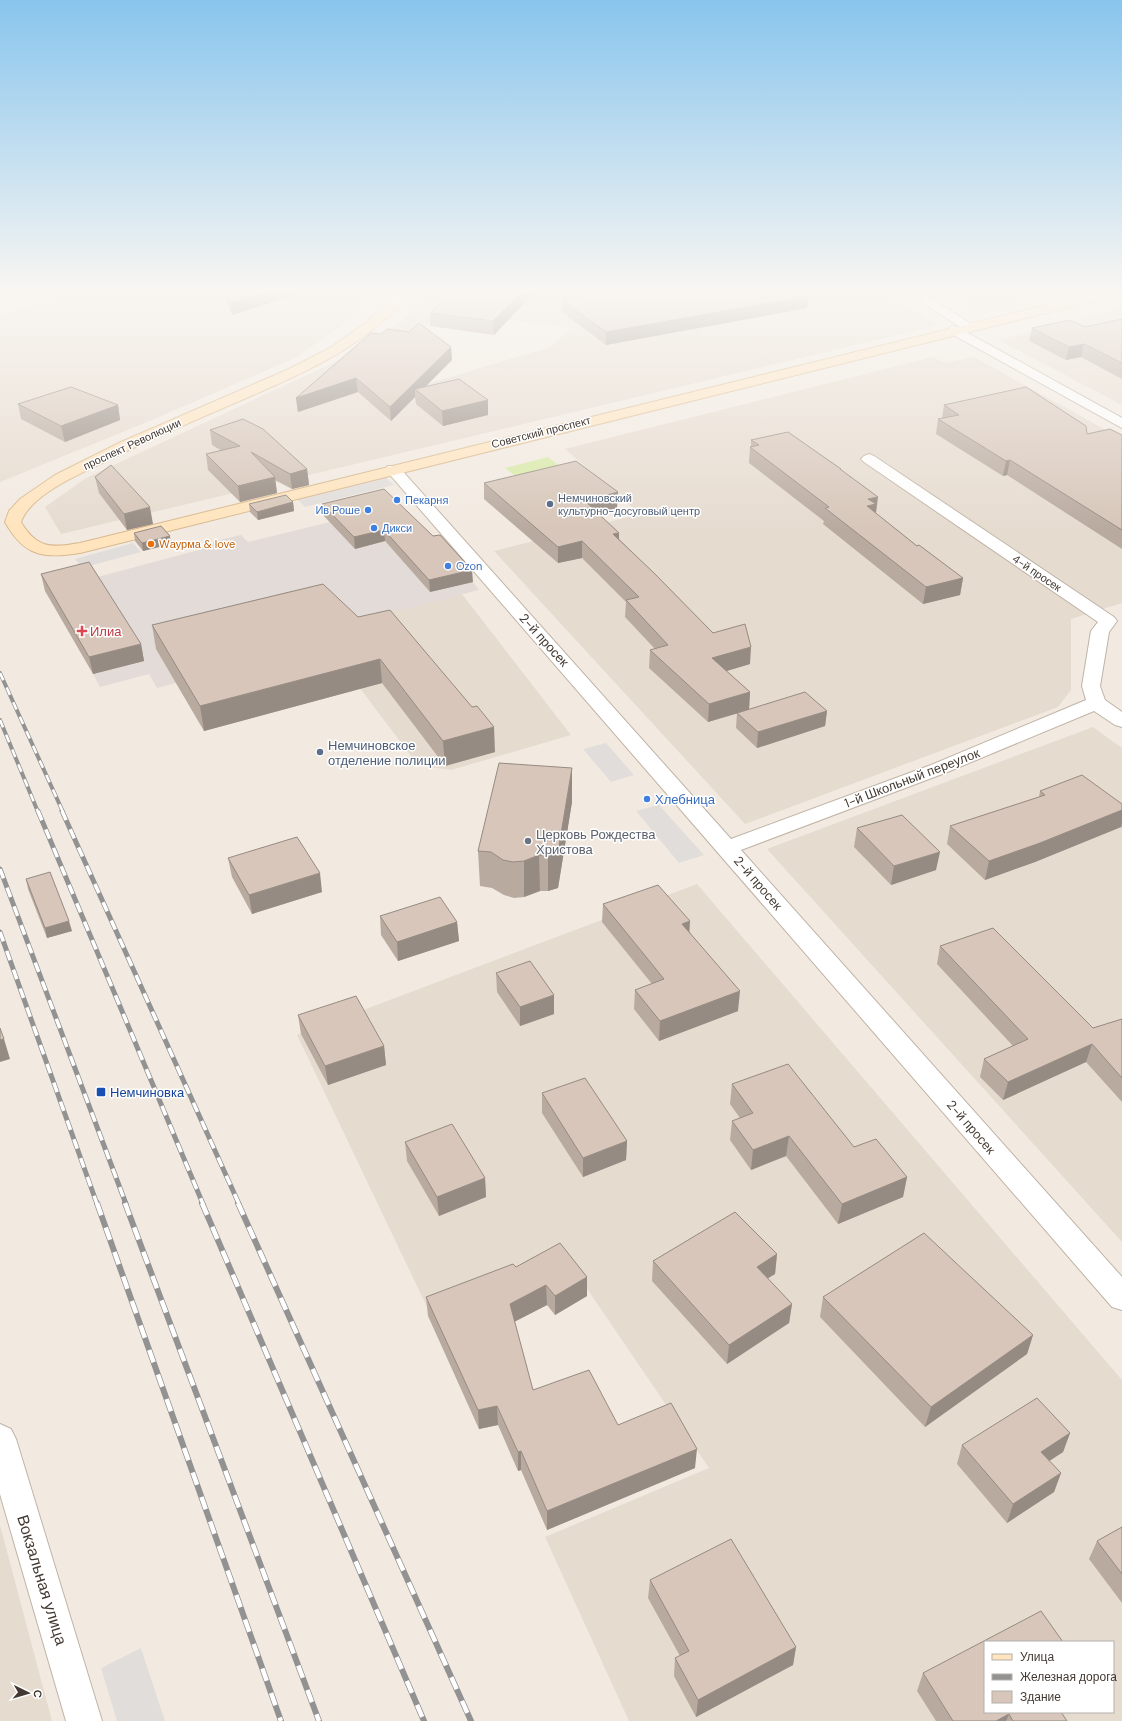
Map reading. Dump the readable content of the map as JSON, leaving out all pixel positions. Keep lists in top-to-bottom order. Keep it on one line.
{"streets":{"street":["Советский проспект","проспект Революции","4-й просек","2-й просек","1-й Школьный переулок","Вокзальная улица"]},"crossings":[["Советский проспект","проспект Революции"],["Советский проспект","2-й просек"],["4-й просек","1-й Школьный переулок"],["2-й просек","1-й Школьный переулок"]],"places":{"other":["Пекарня","Немчиновский культурно-досуговый центр","Ив Роше","Дикси","Wаурма & love","Ozon","Немчиновское отделение полиции","Хлебница","Церковь Рождества Христова"],"health":["Илиа"],"transit":["Немчиновка"]},"legend":["Улица","Железная дорога","Здание"],"north":"right"}
